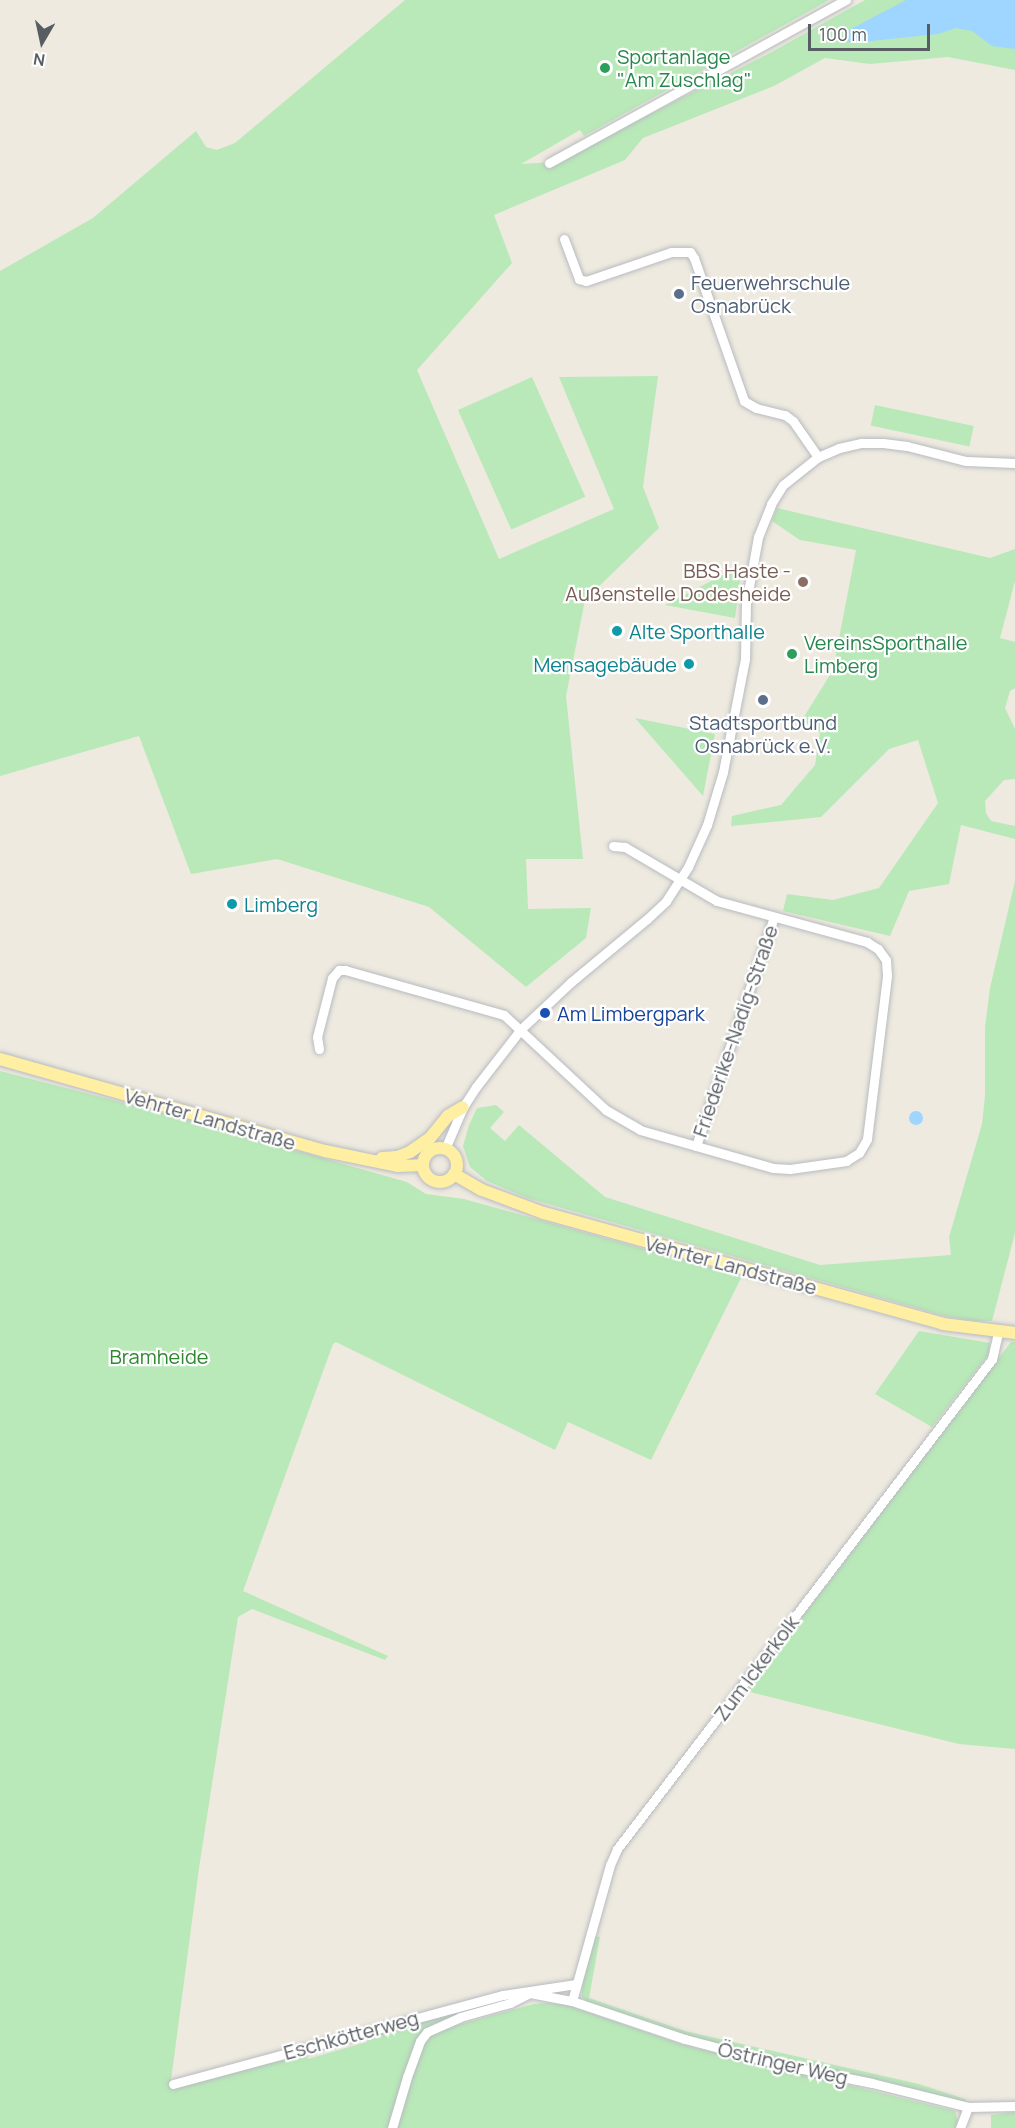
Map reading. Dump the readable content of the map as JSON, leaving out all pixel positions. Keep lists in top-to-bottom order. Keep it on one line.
{"streets":{"main road":["Vehrter Landstraße"],"street":["Friederike-Nadig-Straße","Zum Ickerkolk","Eschkötterweg","Östringer Weg"]},"crossings":[["Vehrter Landstraße","Zum Ickerkolk"]],"parks":["Bramheide"],"places":["Sportanlage \"Am Zuschlag\"","Feuerwehrschule Osnabrück","BBS Haste - Außenstelle Dodesheide","Alte Sporthalle","VereinsSporthalle Limberg","Mensagebäude","Stadtsportbund Osnabrück e.V.","Limberg","Am Limbergpark"],"scale_bar":"100 m","north":"bottom"}
